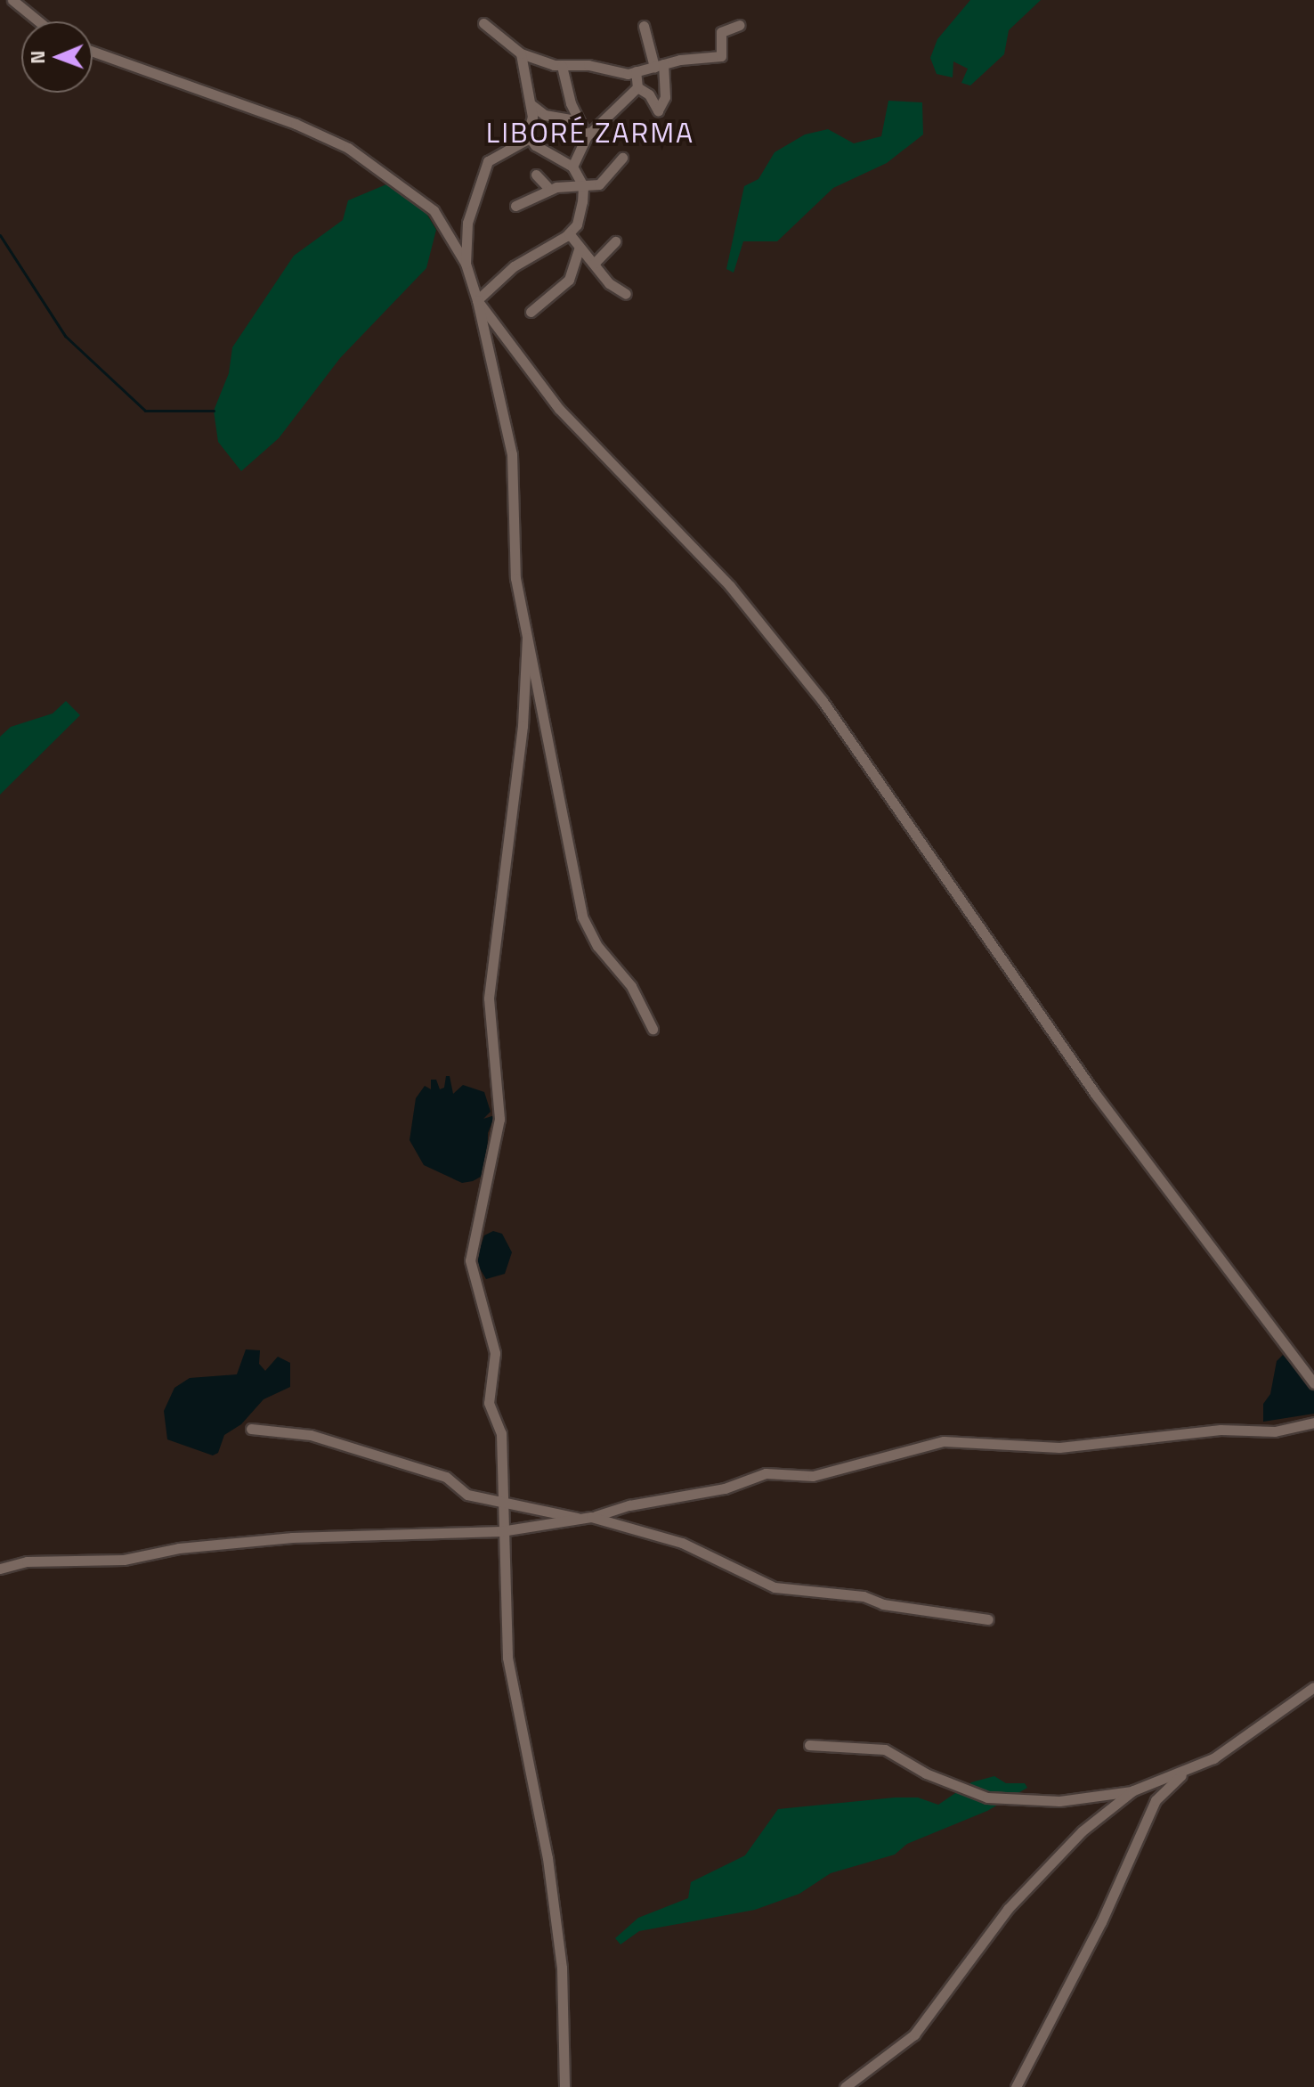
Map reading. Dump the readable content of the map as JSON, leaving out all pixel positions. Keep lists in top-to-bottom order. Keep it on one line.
{"districts":["LIBORÉ ZARMA"],"north":"left"}
